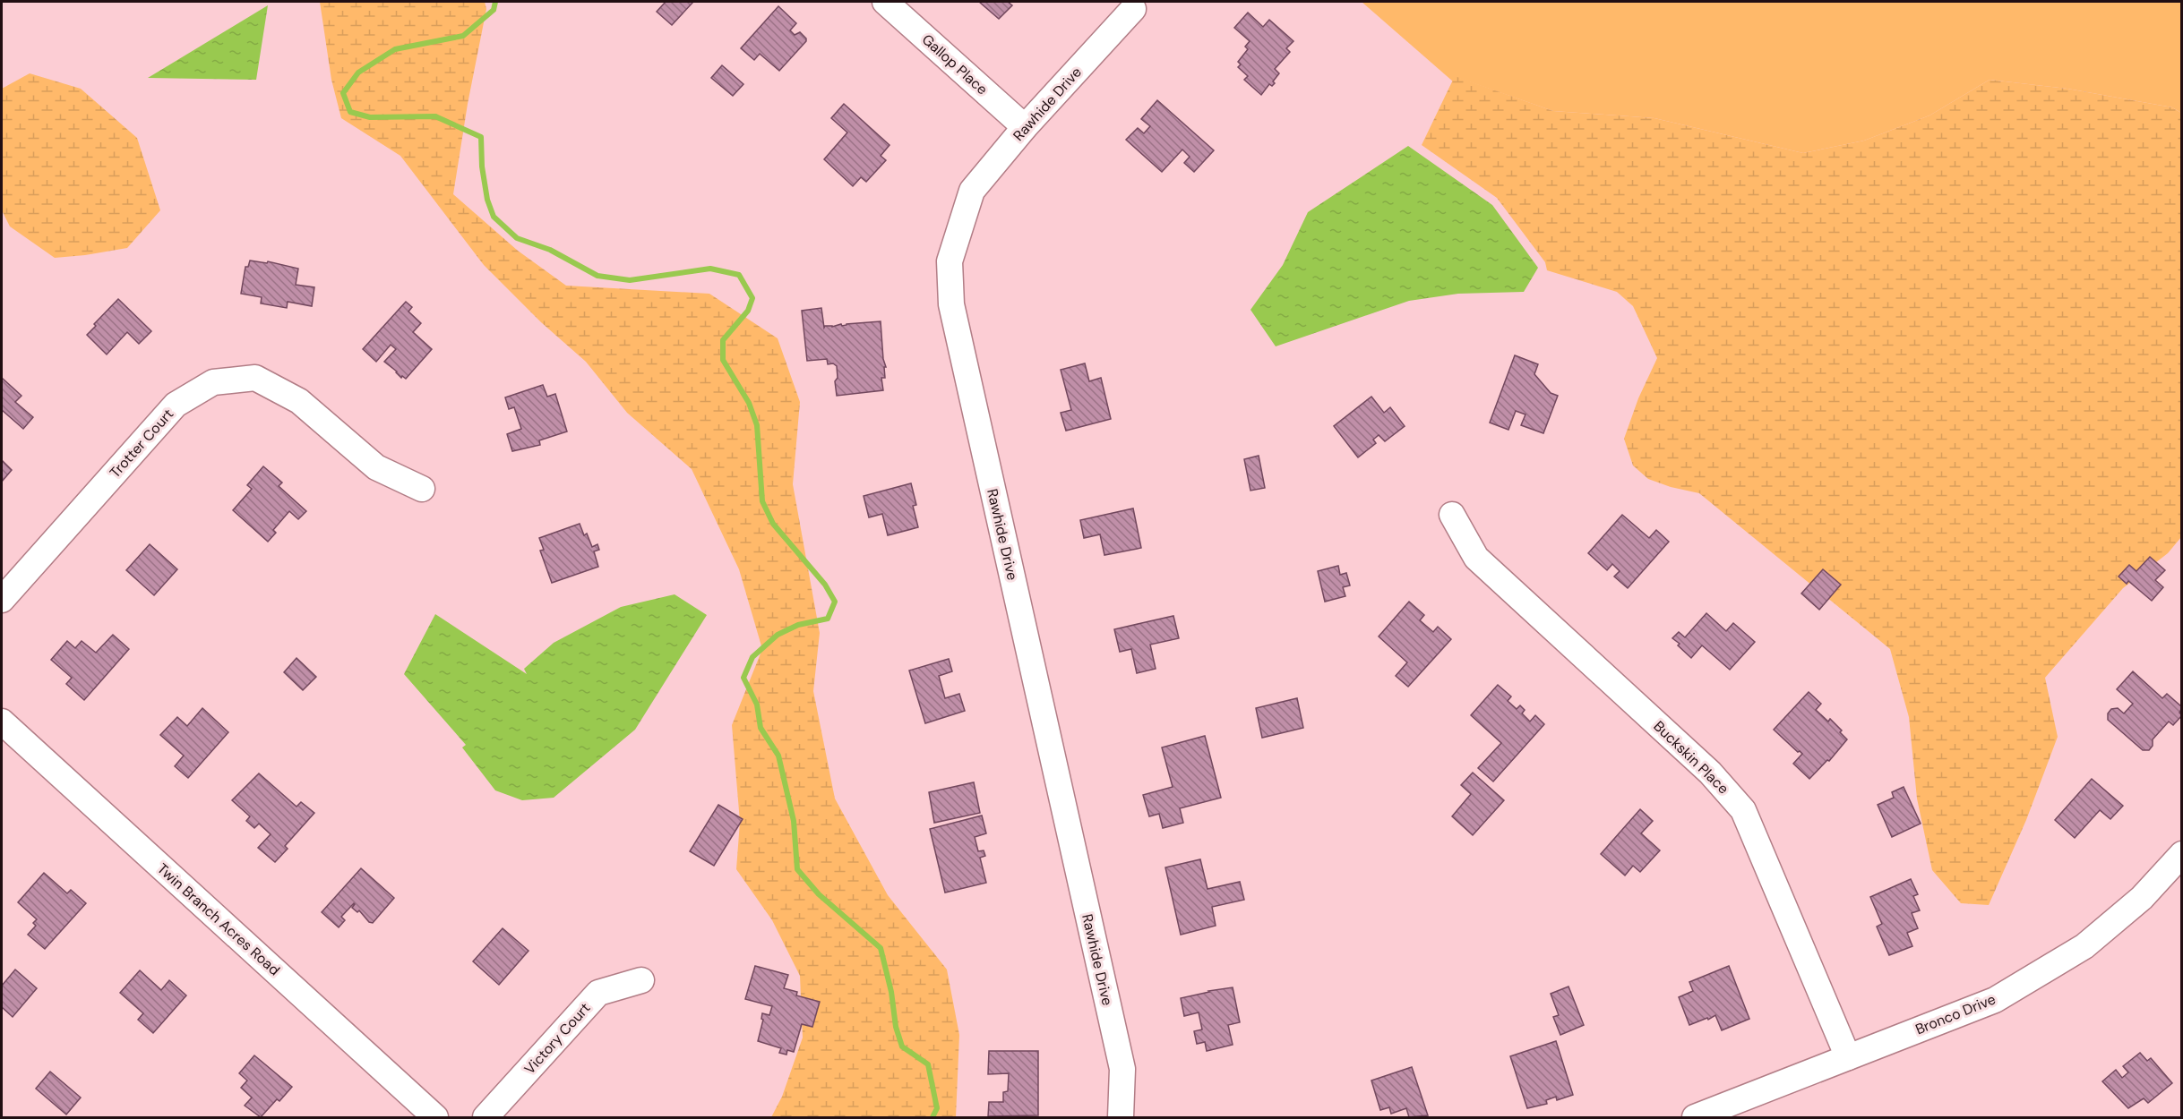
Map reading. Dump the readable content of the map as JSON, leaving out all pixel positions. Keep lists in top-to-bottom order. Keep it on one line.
{"streets":{"street":["Gallop Place","Rawhide Drive","Trotter Court","Buckskin Place","Twin Branch Acres Road","Bronco Drive","Victory Court"]},"crossings":[["Gallop Place","Rawhide Drive"],["Buckskin Place","Bronco Drive"]]}
